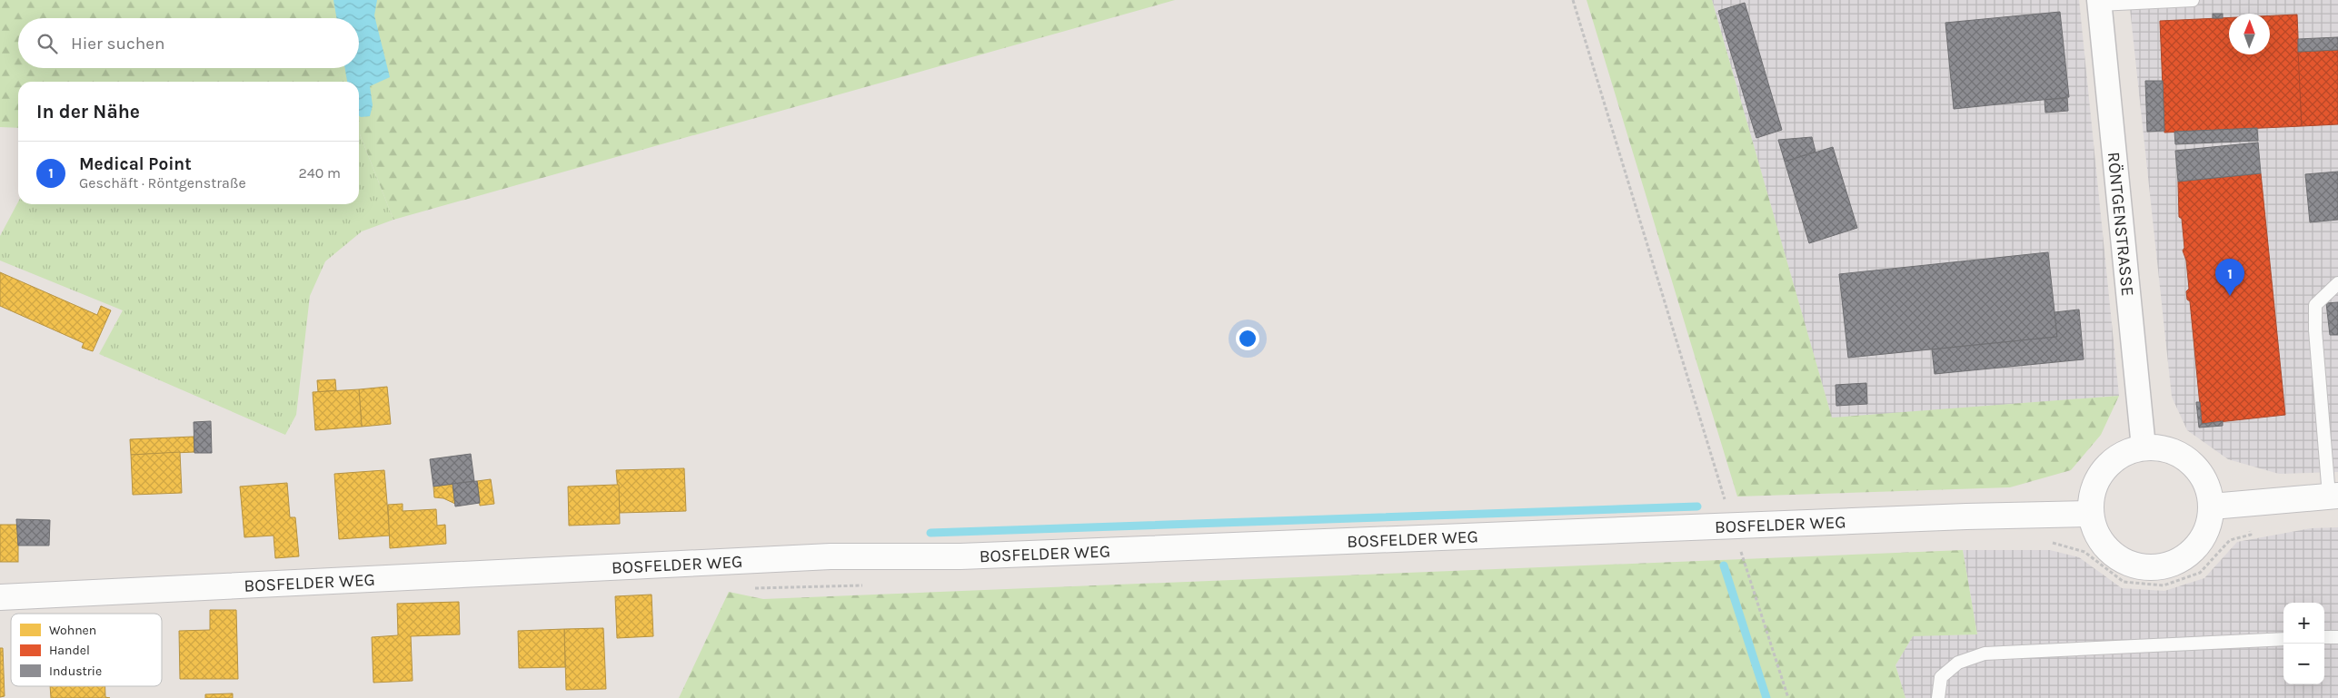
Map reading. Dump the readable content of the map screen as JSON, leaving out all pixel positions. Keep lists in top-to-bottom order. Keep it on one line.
{"streets":{"street":["RÖNTGENSTRASSE","BOSFELDER WEG"]},"crossings":[["RÖNTGENSTRASSE","BOSFELDER WEG"]],"legend":["Wohnen","Handel","Industrie"],"north":"top","page":{"search":"Hier suchen","heading":"In der Nähe","list":[{"mark":"1","name":"Medical Point","note":"Geschäft · Röntgenstraße","value":"240 m"}],"pins":"1","map_buttons":["+","−"]}}
